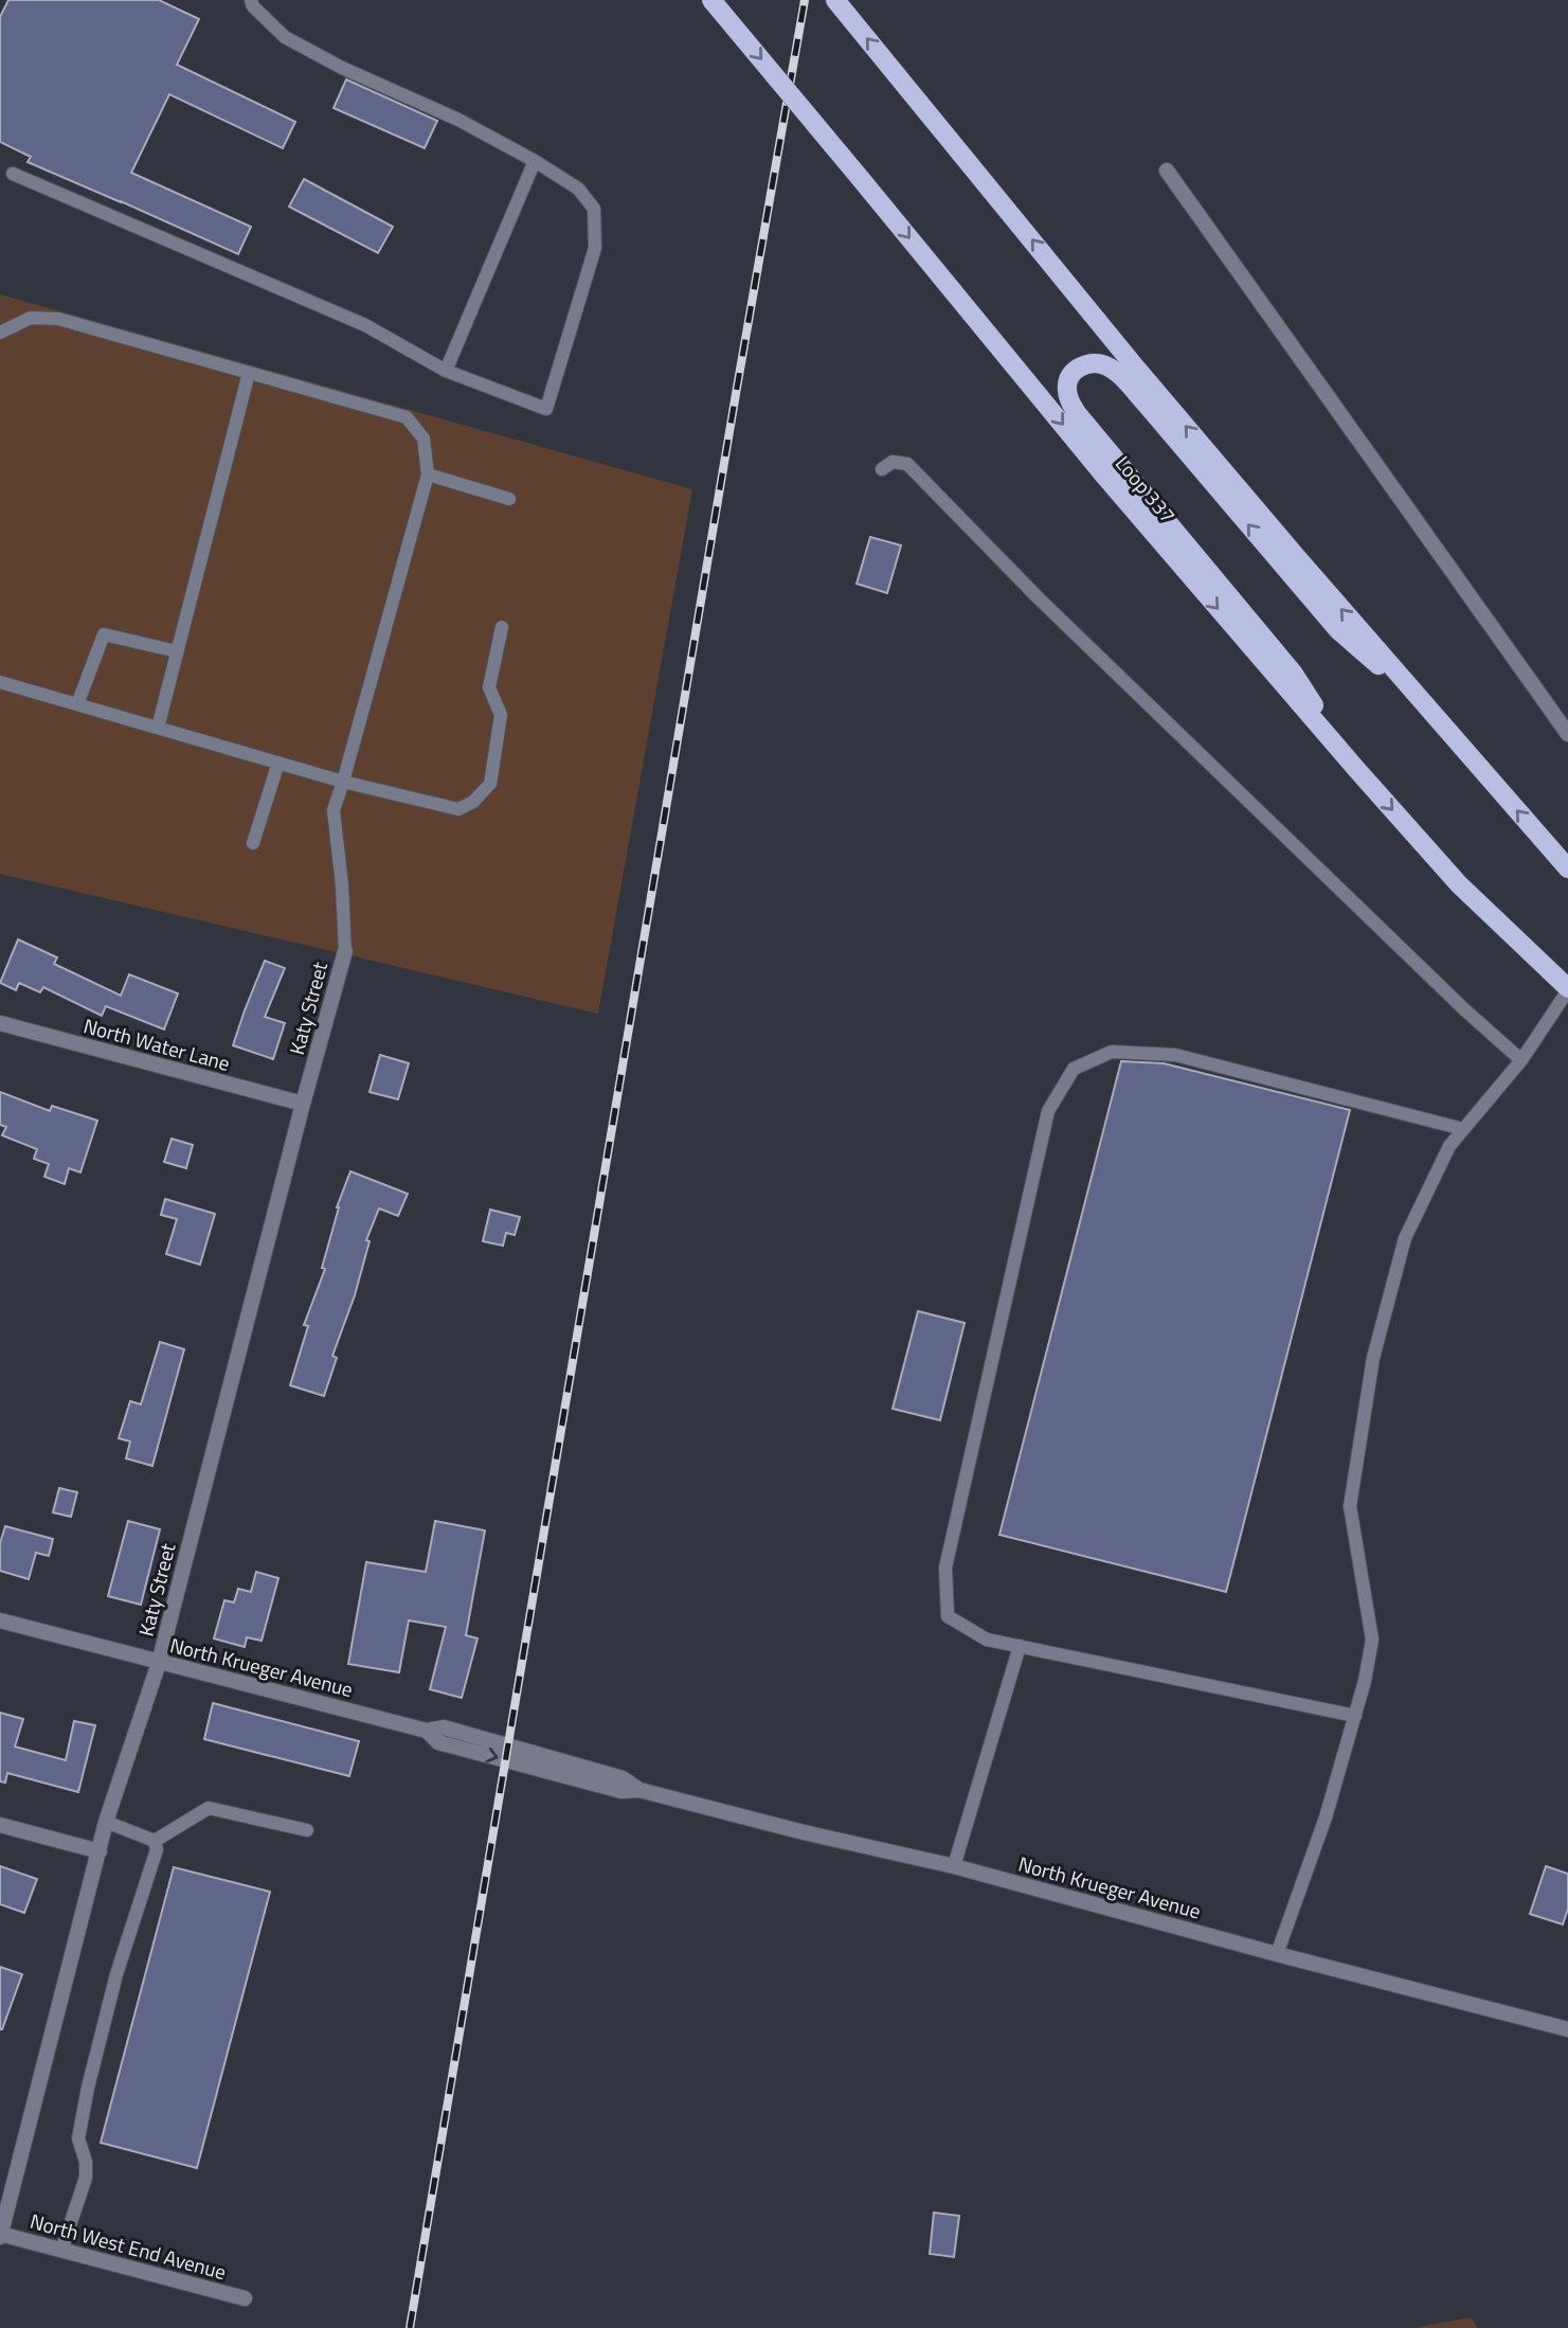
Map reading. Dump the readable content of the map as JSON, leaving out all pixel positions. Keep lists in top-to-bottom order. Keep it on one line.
{"streets":{"main road":["Loop 337"],"street":["Katy Street","North Water Lane","North Krueger Avenue","North West End Avenue"]},"crossings":[["Katy Street","North Water Lane"],["Katy Street","North Krueger Avenue"],["Katy Street","North West End Avenue"]]}
